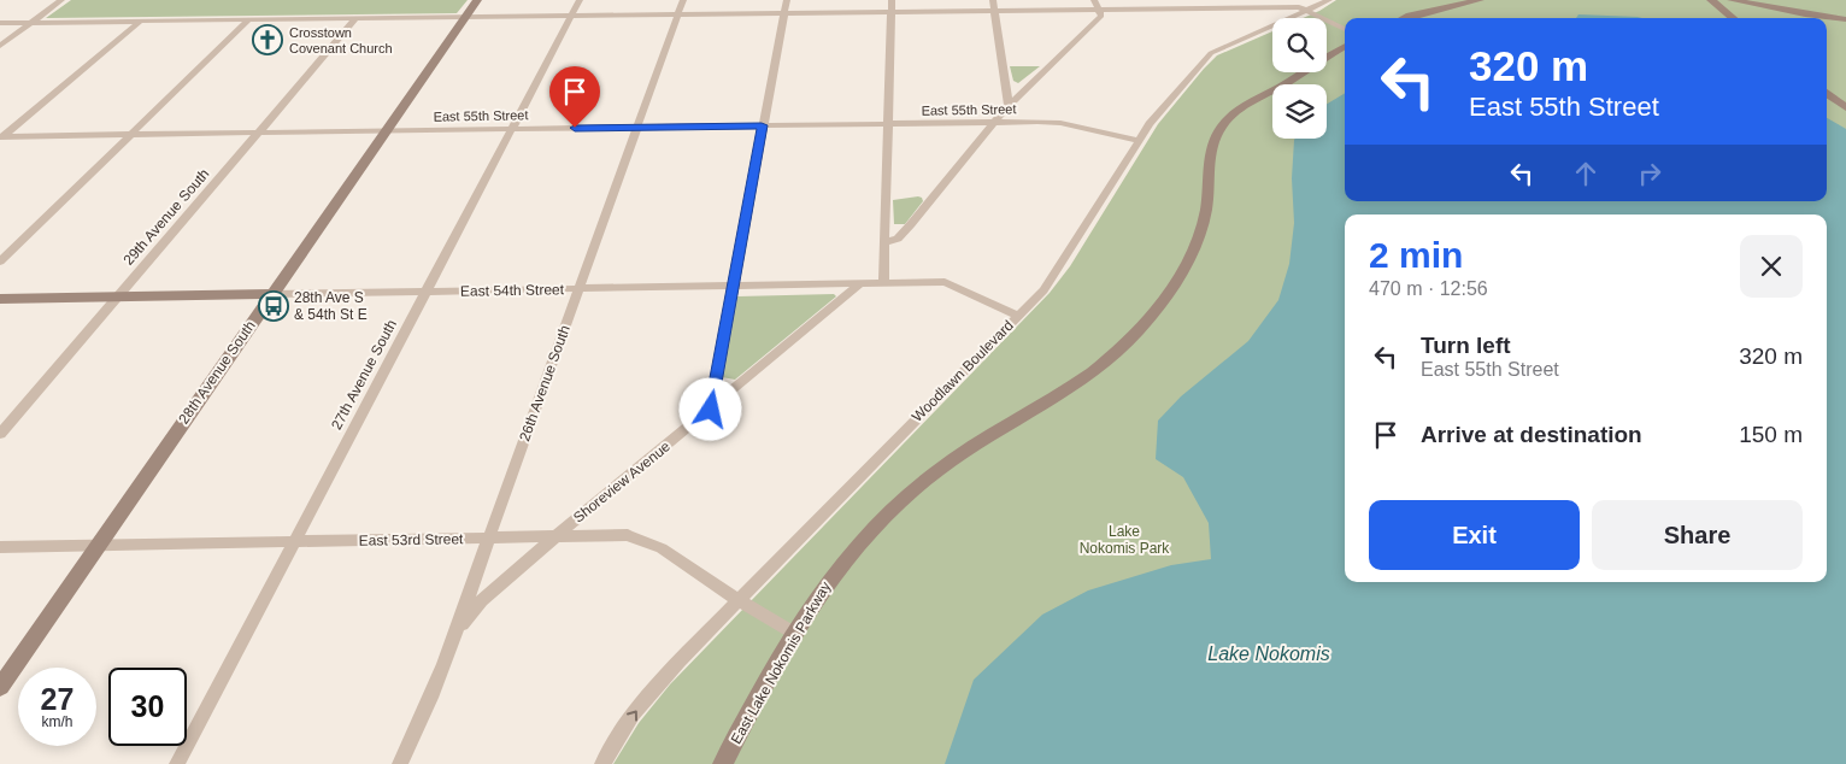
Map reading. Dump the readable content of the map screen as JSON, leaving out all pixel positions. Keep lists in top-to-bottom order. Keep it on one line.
{"streets":{"street":["East 55th Street","29th Avenue South","East 54th Street","Woodlawn Boulevard","28th Avenue South","27th Avenue South","26th Avenue South","Shoreview Avenue","East 53rd Street","East Lake Nokomis Parkway"]},"crossings":[["East 55th Street","29th Avenue South"],["East 55th Street","Woodlawn Boulevard"],["East 55th Street","28th Avenue South"],["East 55th Street","27th Avenue South"],["East 55th Street","26th Avenue South"],["29th Avenue South","East 54th Street"],["East 54th Street","Woodlawn Boulevard"],["East 54th Street","28th Avenue South"],["East 54th Street","27th Avenue South"],["East 54th Street","26th Avenue South"],["East 54th Street","Shoreview Avenue"],["Woodlawn Boulevard","East 53rd Street"],["28th Avenue South","East 53rd Street"],["27th Avenue South","East 53rd Street"],["26th Avenue South","Shoreview Avenue"],["26th Avenue South","East 53rd Street"],["Shoreview Avenue","East 53rd Street"],["East 53rd Street","East Lake Nokomis Parkway"]],"water":["Lake Nokomis"],"parks":["Lake Nokomis Park"],"places":{"church":["Crosstown Covenant Church"],"bus stop":["28th Ave S & 54th St E"]},"page":{"turn":["320 m","East 55th Street"],"heading":["2 min","470 m · 12:56"],"list":[{"name":"Turn left","note":"East 55th Street","value":"320 m"},{"name":"Arrive at destination","value":"150 m"}],"buttons":["Exit","Share"],"speed":"27 km/h","limit":"30"}}
